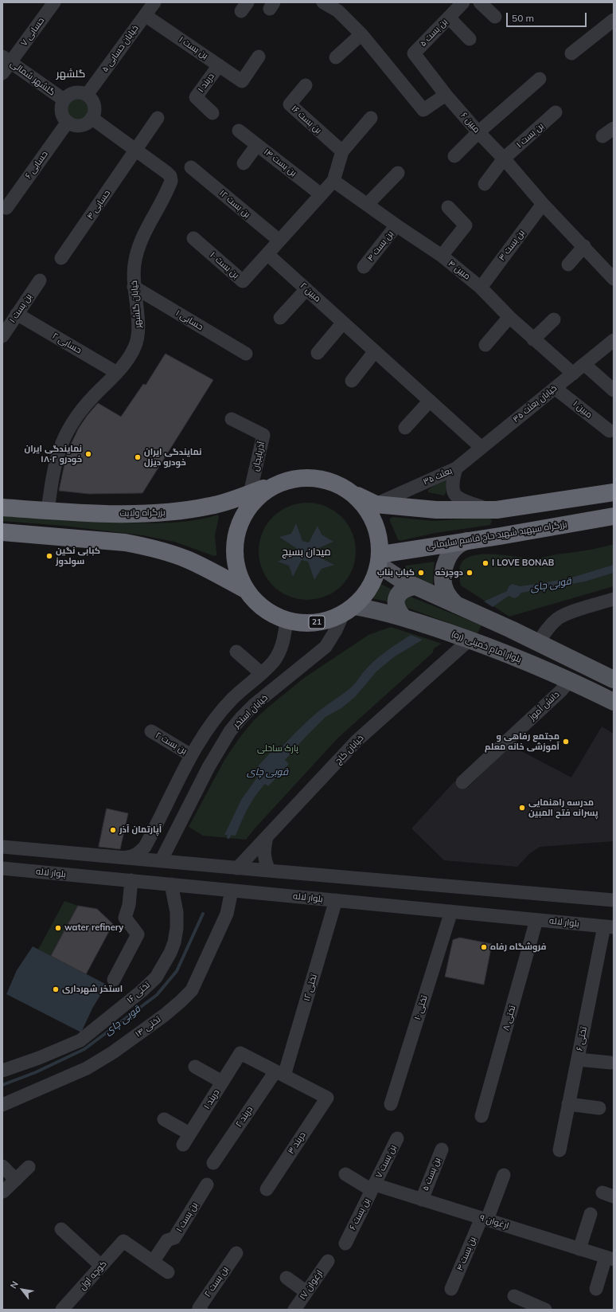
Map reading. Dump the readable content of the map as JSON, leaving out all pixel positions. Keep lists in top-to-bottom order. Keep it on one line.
{"streets":{"highway":["بزرگراه ولایت","بزرگراه سپهبد شهید حاج قاسم سلیمانی","21"],"main road":["بلوار امام خمینی (ره)"],"street":["حسابی ۷","بن بست ۵","بن بست ۱","خیابان حسابی ۵","گلشهر شمالی","دربند ۱","بن بست ۱۶","مبین ۶","بن بست ۱۴","حسابی ۶","بن بست ۱۲","حسابی ۴","بن بست ۳","بن بست ۴","بن بست ۱۰","مبین ۴","مبین ۲","خیابان گلشهر","حسابی ۱","حسابی ۲","خیابان بعثت ۳۵","مبین ۱","آذربایجان","بعثت ۳۵","دانش آموز","خیابان استخر","بن بست ۲","خیابان کاج","بلوار لاله","تختی ۱۲","تختی ۱۶","تختی ۱۰","تختی ۸","تختی ۱۴","تختی ۶","دربند ۲","دربند ۳","بن بست ۷","بن بست ۶","ارغوان ۹","کوچه اول","ارغوان ۱۷"]},"crossings":[["حسابی ۷","گلشهر شمالی"],["بن بست ۵","مبین ۶"],["بن بست ۵","ارغوان ۹"],["بن بست ۱","خیابان حسابی ۵"],["بن بست ۱","دربند ۱"],["بن بست ۱","مبین ۶"],["بن بست ۱","حسابی ۲"],["بن بست ۱","کوچه اول"],["خیابان حسابی ۵","گلشهر شمالی"],["خیابان حسابی ۵","حسابی ۶"],["خیابان حسابی ۵","خیابان گلشهر"],["گلشهر شمالی","حسابی ۶"],["گلشهر شمالی","خیابان گلشهر"],["دربند ۱","تختی ۱۲"],["دربند ۱","دربند ۲"],["دربند ۱","دربند ۳"],["مبین ۶","بن بست ۳"],["حسابی ۶","خیابان گلشهر"],["حسابی ۴","خیابان گلشهر"],["بن بست ۳","مبین ۴"],["بن بست ۴","مبین ۴"],["بن بست ۴","ارغوان ۹"],["بن بست ۱۰","مبین ۲"],["مبین ۴","خیابان بعثت ۳۵"],["مبین ۲","خیابان بعثت ۳۵"],["خیابان گلشهر","حسابی ۱"],["خیابان گلشهر","حسابی ۲"],["خیابان گلشهر","بزرگراه ولایت"],["خیابان بعثت ۳۵","مبین ۱"],["خیابان بعثت ۳۵","بعثت ۳۵"],["آذربایجان","بزرگراه ولایت"],["بعثت ۳۵","21"],["بزرگراه ولایت","21"],["بزرگراه سپهبد شهید حاج قاسم سلیمانی","21"],["21","بلوار امام خمینی (ره)"],["21","خیابان استخر"],["بلوار امام خمینی (ره)","دانش آموز"],["بلوار امام خمینی (ره)","خیابان استخر"],["بلوار امام خمینی (ره)","خیابان کاج"],["بلوار لاله","تختی ۱۲"],["بلوار لاله","تختی ۱۶"],["بلوار لاله","تختی ۱۰"],["بلوار لاله","تختی ۸"],["بلوار لاله","تختی ۱۴"],["بلوار لاله","تختی ۶"],["تختی ۱۲","دربند ۲"],["تختی ۱۲","دربند ۳"],["دربند ۲","دربند ۳"],["بن بست ۷","بن بست ۶"],["بن بست ۷","ارغوان ۹"],["بن بست ۶","ارغوان ۹"]],"districts":["گلشهر","میدان بسیج"],"water":["قوبی چای"],"parks":["پارک ساحلی"],"places":["نمایندگی ایران خودرو ۱۸۰۲","نمایندگی ایران خودرو دیزل","کبابی نگین سولدوز","I LOVE BONAB","کباب بناب","دوچرخه","مجتمع رفاهی و آموزشی خانه معلم","مدرسه راهنمایی پسرانه فتح المبین","آپارتمان آذر","water refinery","فروشگاه رفاه","استخر شهرداری"],"scale_bar":"50 m","north":"top left"}
